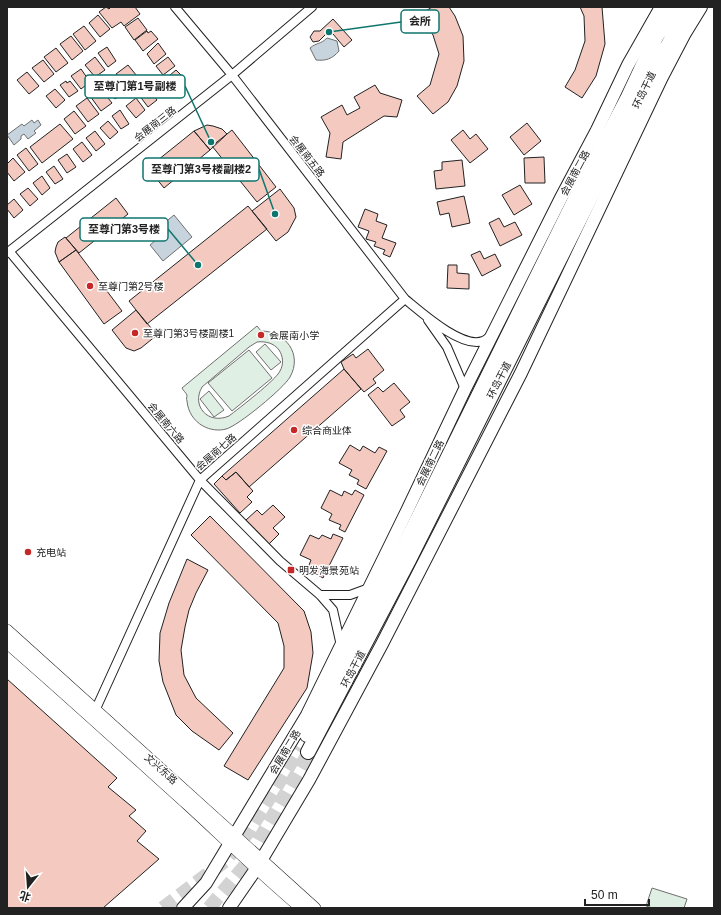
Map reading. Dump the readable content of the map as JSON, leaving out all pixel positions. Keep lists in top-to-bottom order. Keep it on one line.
{"streets":{"highway":["环岛干道"],"main road":["会展南二路","文兴东路"],"street":["会展南三路","会展南五路","会展南六路","会展南七路"]},"crossings":[["会展南三路","会展南五路"],["会展南三路","会展南六路"],["会展南五路","会展南七路"],["会展南二路","会展南六路"],["会展南二路","文兴东路"],["会展南六路","会展南七路"],["会展南七路","文兴东路"]],"places":{"other":["会所","至尊门第1号副楼","至尊门第3号楼副楼2","至尊门第3号楼","至尊门第2号楼","至尊门第3号楼副楼1","会展南小学","综合商业体","充电站"],"transit":["明发海景苑站"]},"scale_bar":"50 m","north":"bottom"}
